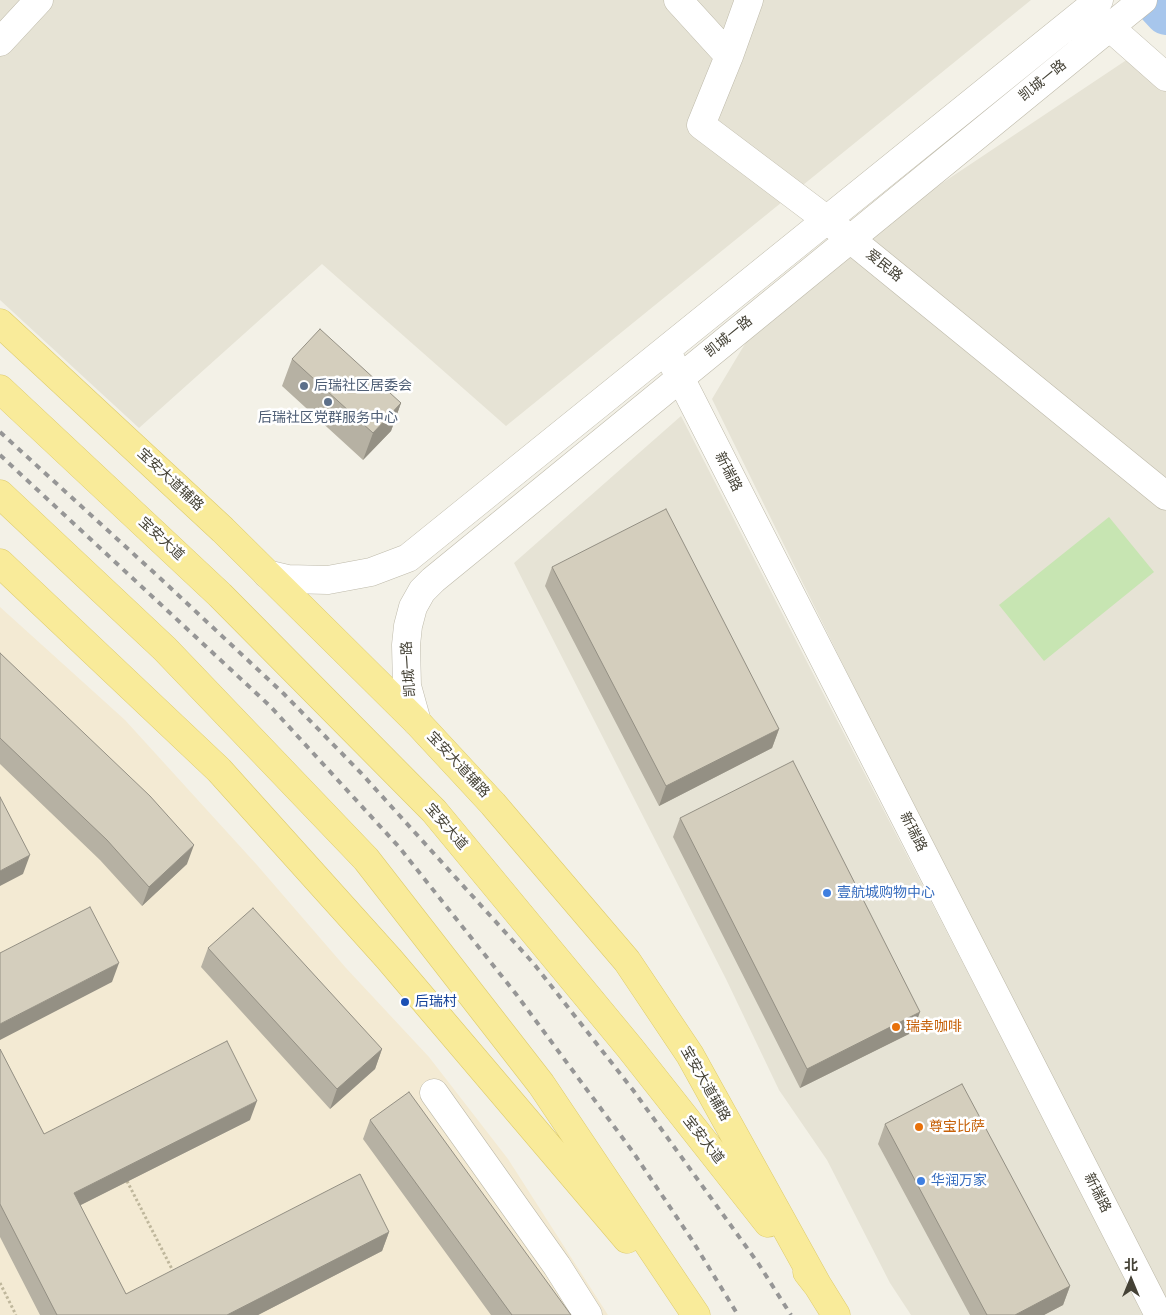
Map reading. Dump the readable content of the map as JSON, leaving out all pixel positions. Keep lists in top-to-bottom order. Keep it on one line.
{"streets":{"main road":["宝安大道辅路","宝安大道"],"street":["凯城一路","爱民路","新瑞路"]},"crossings":[["凯城一路","爱民路"],["凯城一路","新瑞路"],["凯城一路","宝安大道辅路"],["宝安大道辅路","宝安大道"]],"places":["后瑞社区居委会","后瑞社区党群服务中心","壹航城购物中心","后瑞村","瑞幸咖啡","尊宝比萨","华润万家"],"north":"top"}
